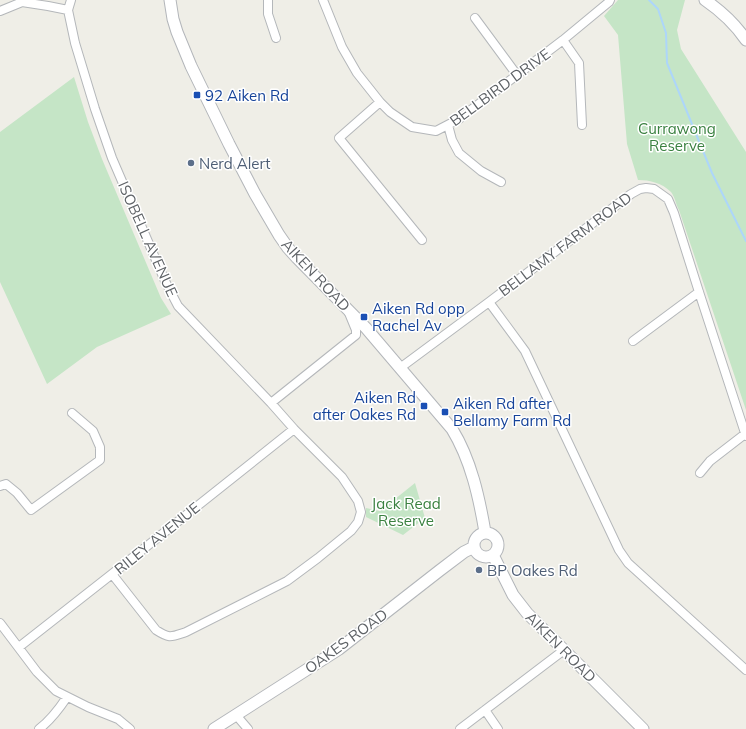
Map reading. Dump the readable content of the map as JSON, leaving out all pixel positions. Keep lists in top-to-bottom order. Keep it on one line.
{"streets":{"street":["BELLBIRD DRIVE","ISOBELL AVENUE","BELLAMY FARM ROAD","AIKEN ROAD","RILEY AVENUE","OAKES ROAD"]},"crossings":[["ISOBELL AVENUE","RILEY AVENUE"],["BELLAMY FARM ROAD","AIKEN ROAD"],["AIKEN ROAD","OAKES ROAD"]],"parks":["Currawong Reserve","Jack Read Reserve"],"places":{"transit":["92 Aiken Rd","Aiken Rd opp Rachel Av","Aiken Rd after Oakes Rd","Aiken Rd after Bellamy Farm Rd"],"other":["Nerd Alert","BP Oakes Rd"]}}
